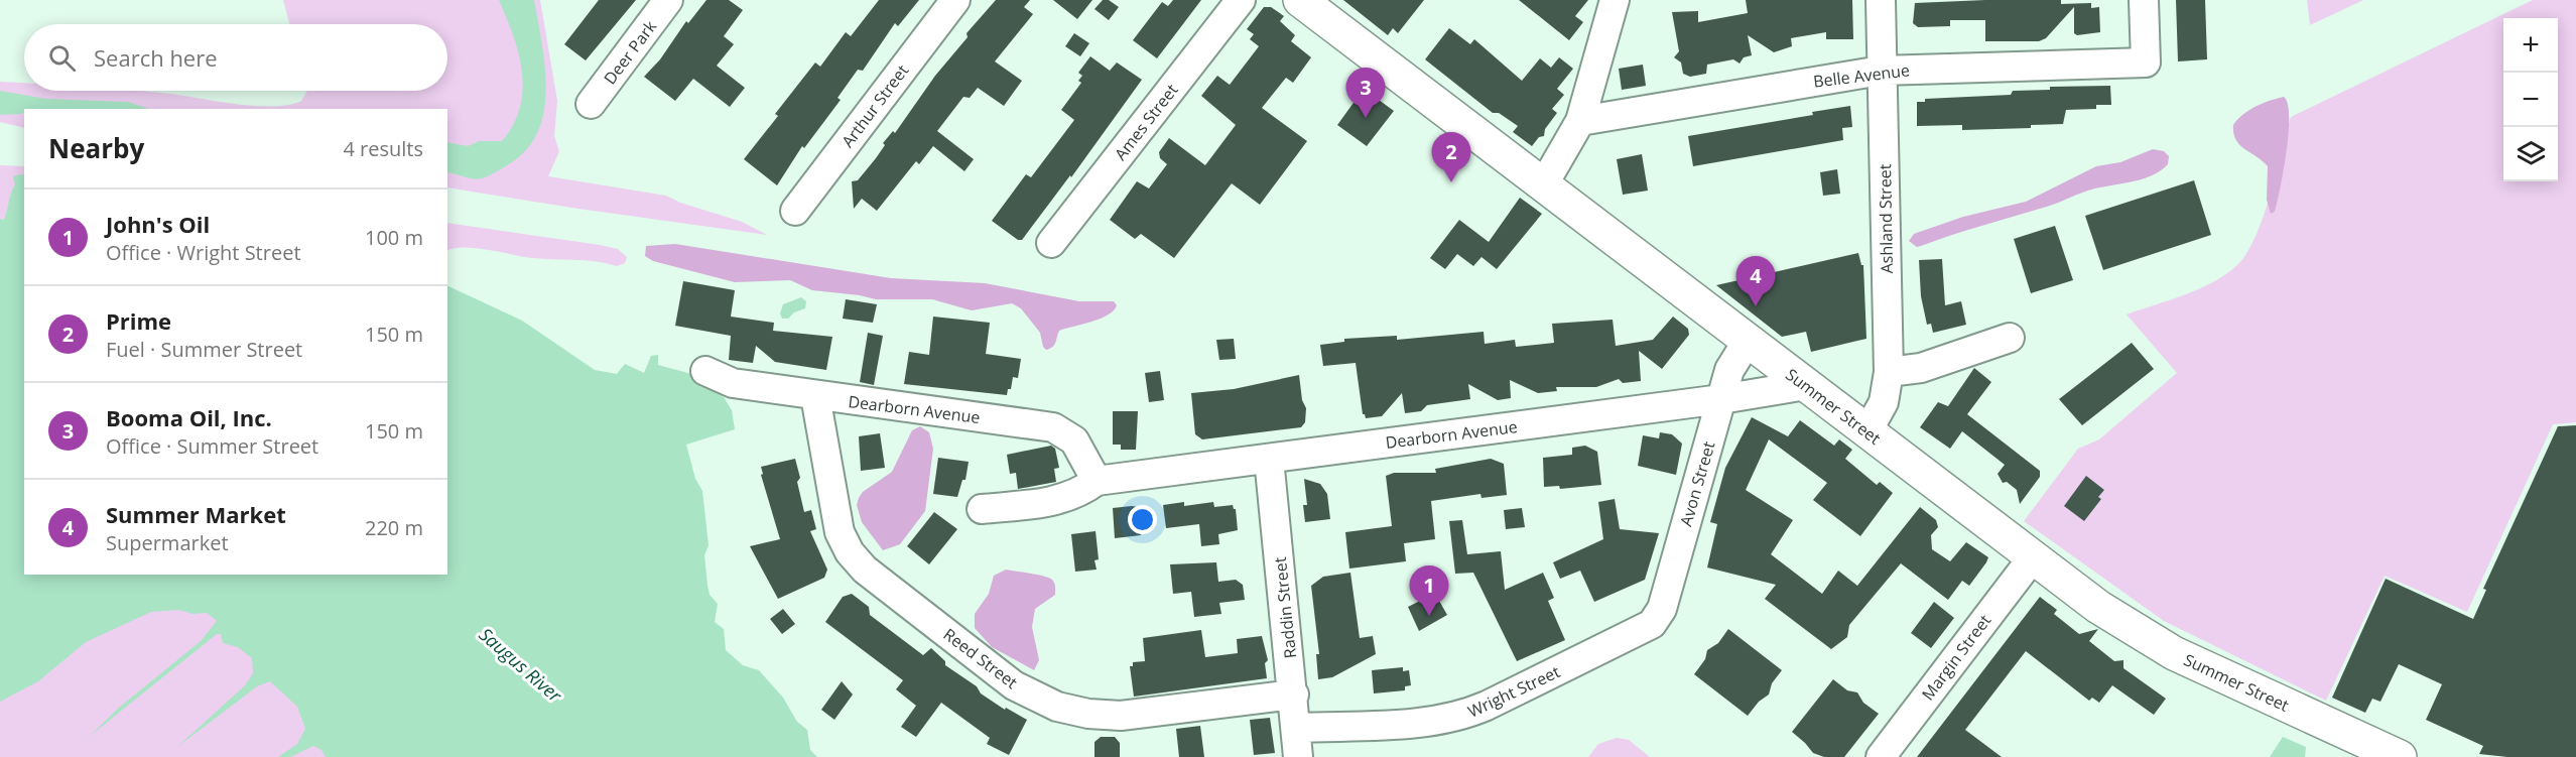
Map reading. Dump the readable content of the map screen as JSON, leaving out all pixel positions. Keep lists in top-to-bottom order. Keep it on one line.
{"streets":{"main road":["Summer Street"],"street":["Deer Park","Belle Avenue","Arthur Street","Ames Street","Ashland Street","Dearborn Avenue","Avon Street","Raddin Street","Margin Street","Reed Street","Wright Street"]},"crossings":[["Belle Avenue","Ashland Street"],["Ashland Street","Summer Street"],["Summer Street","Dearborn Avenue"],["Summer Street","Avon Street"],["Summer Street","Margin Street"],["Dearborn Avenue","Avon Street"],["Dearborn Avenue","Raddin Street"],["Dearborn Avenue","Reed Street"],["Avon Street","Wright Street"],["Raddin Street","Reed Street"],["Raddin Street","Wright Street"]],"water":["Saugus River"],"page":{"map_buttons":["+","−"],"search":"Search here","pins":["3","2","4","1"],"heading":["Nearby","4 results"],"list":[{"mark":"1","name":"John's Oil","note":"Office · Wright Street","value":"100 m"},{"mark":"2","name":"Prime","note":"Fuel · Summer Street","value":"150 m"},{"mark":"3","name":"Booma Oil, Inc.","note":"Office · Summer Street","value":"150 m"},{"mark":"4","name":"Summer Market","note":"Supermarket","value":"220 m"}]}}
